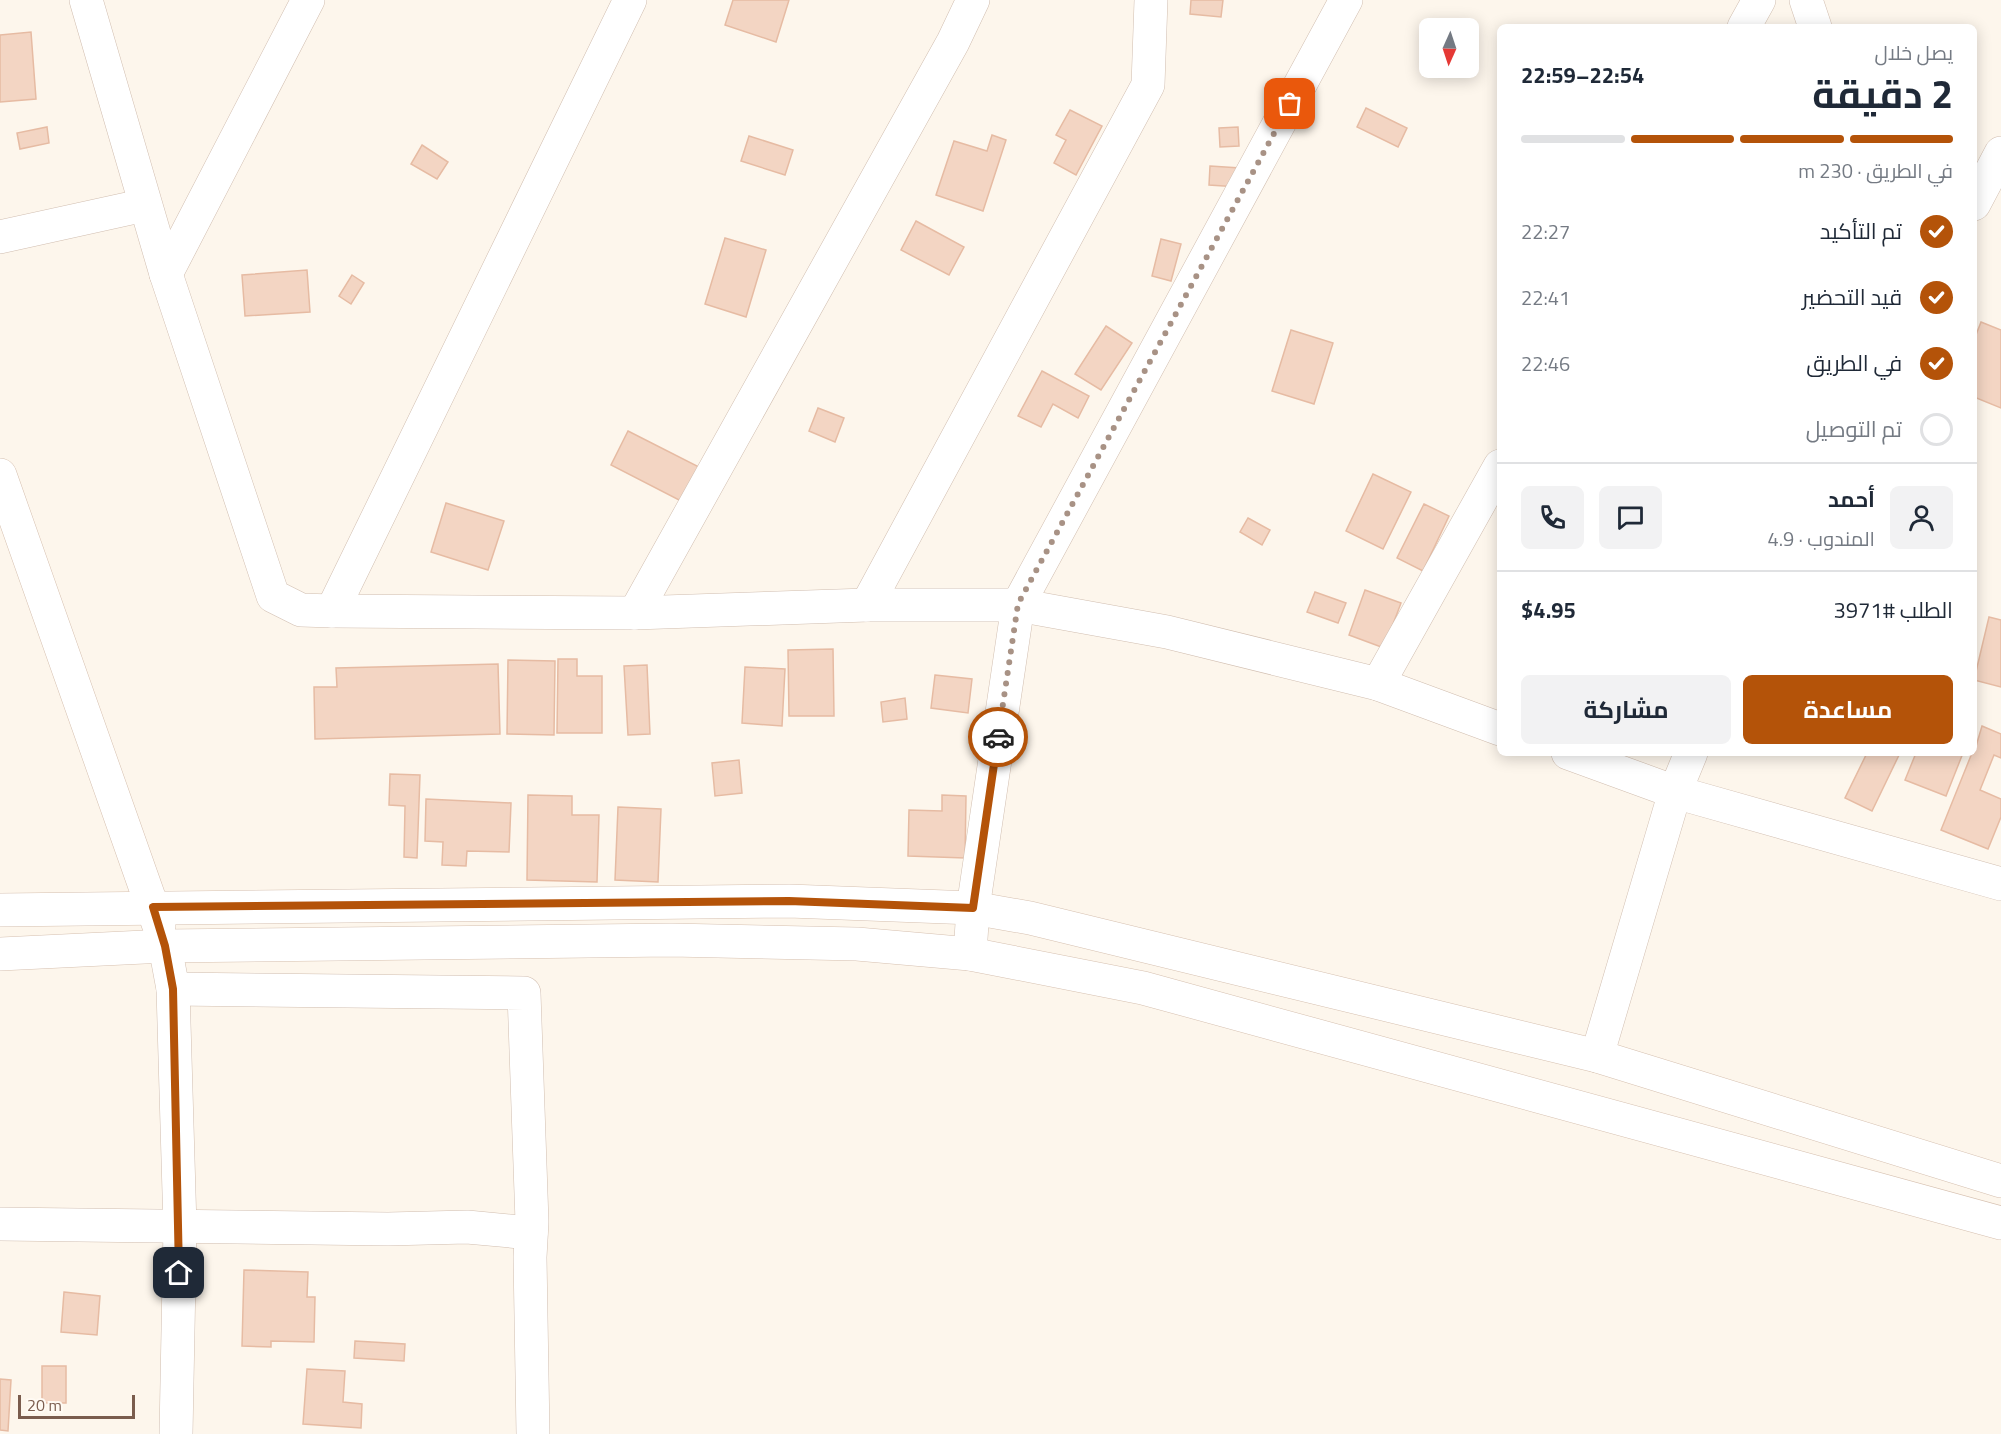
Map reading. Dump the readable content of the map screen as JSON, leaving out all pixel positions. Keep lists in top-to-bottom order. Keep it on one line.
{"scale_bar":"20 m","north":"bottom","page":{"heading":["2 دقيقة","يصل خلال","22:54–22:59"],"panel":["أحمد","المندوب · 4.9","الطلب #3971","$4.95"],"bar":"في الطريق · 230 m","list":[["تم التأكيد","22:27"],["قيد التحضير","22:41"],["في الطريق","22:46"],"تم التوصيل"],"buttons":["مساعدة","مشاركة"],"scale":"20 m"}}
